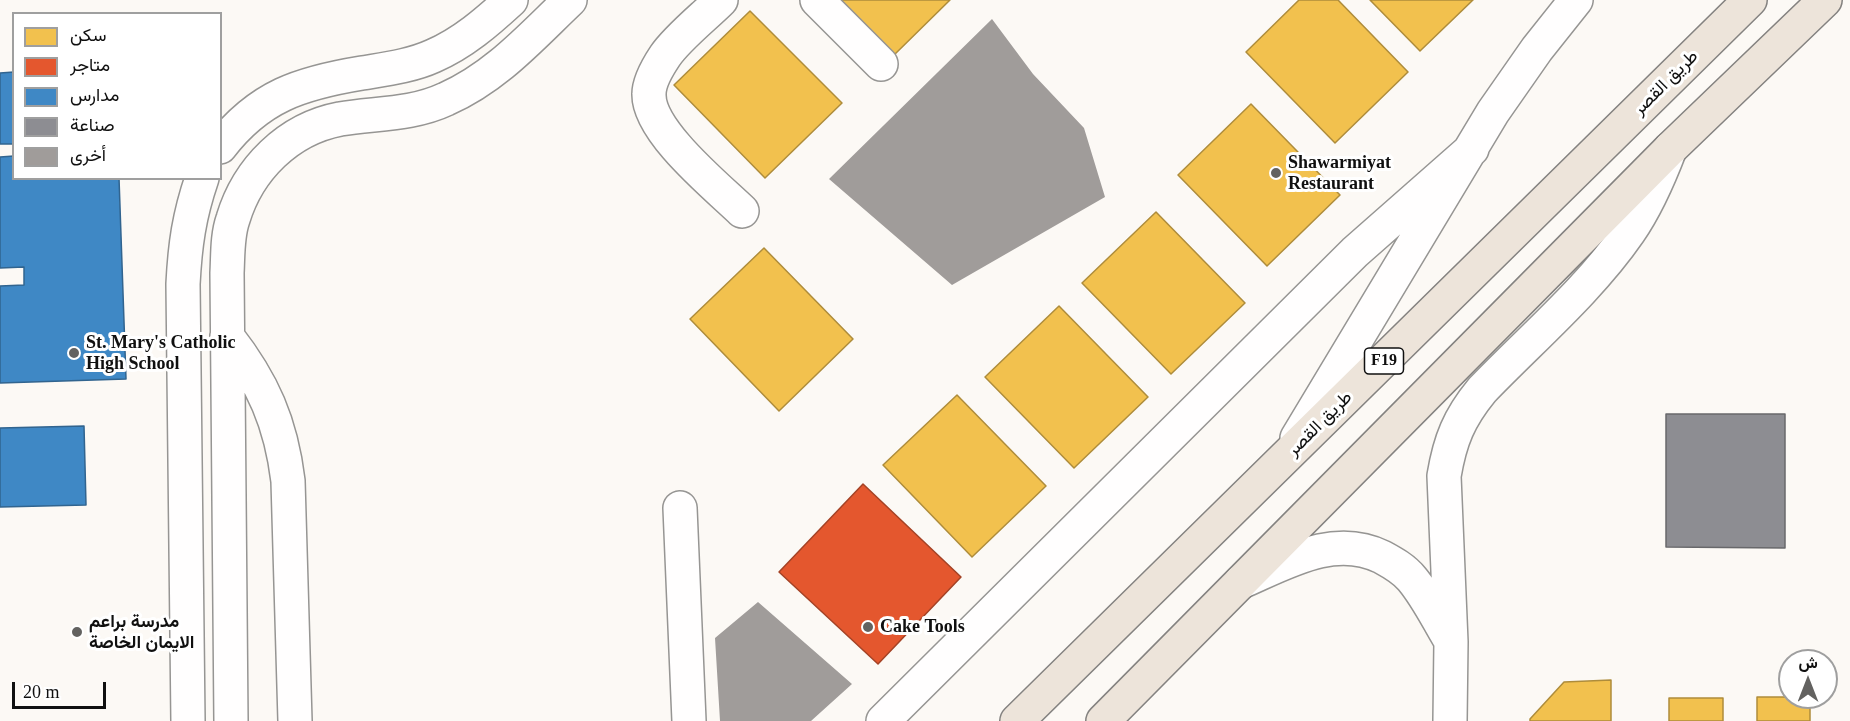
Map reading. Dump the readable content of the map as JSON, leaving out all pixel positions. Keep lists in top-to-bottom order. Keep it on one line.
{"streets":{"main road":["طريق القصر","F19"]},"places":["Shawarmiyat Restaurant","St. Mary's Catholic High School","Cake Tools","مدرسة براعم الايمان الخاصة"],"legend":["سكن","متاجر","مدارس","صناعة","أخرى"],"scale_bar":"20 m","north":"top"}
